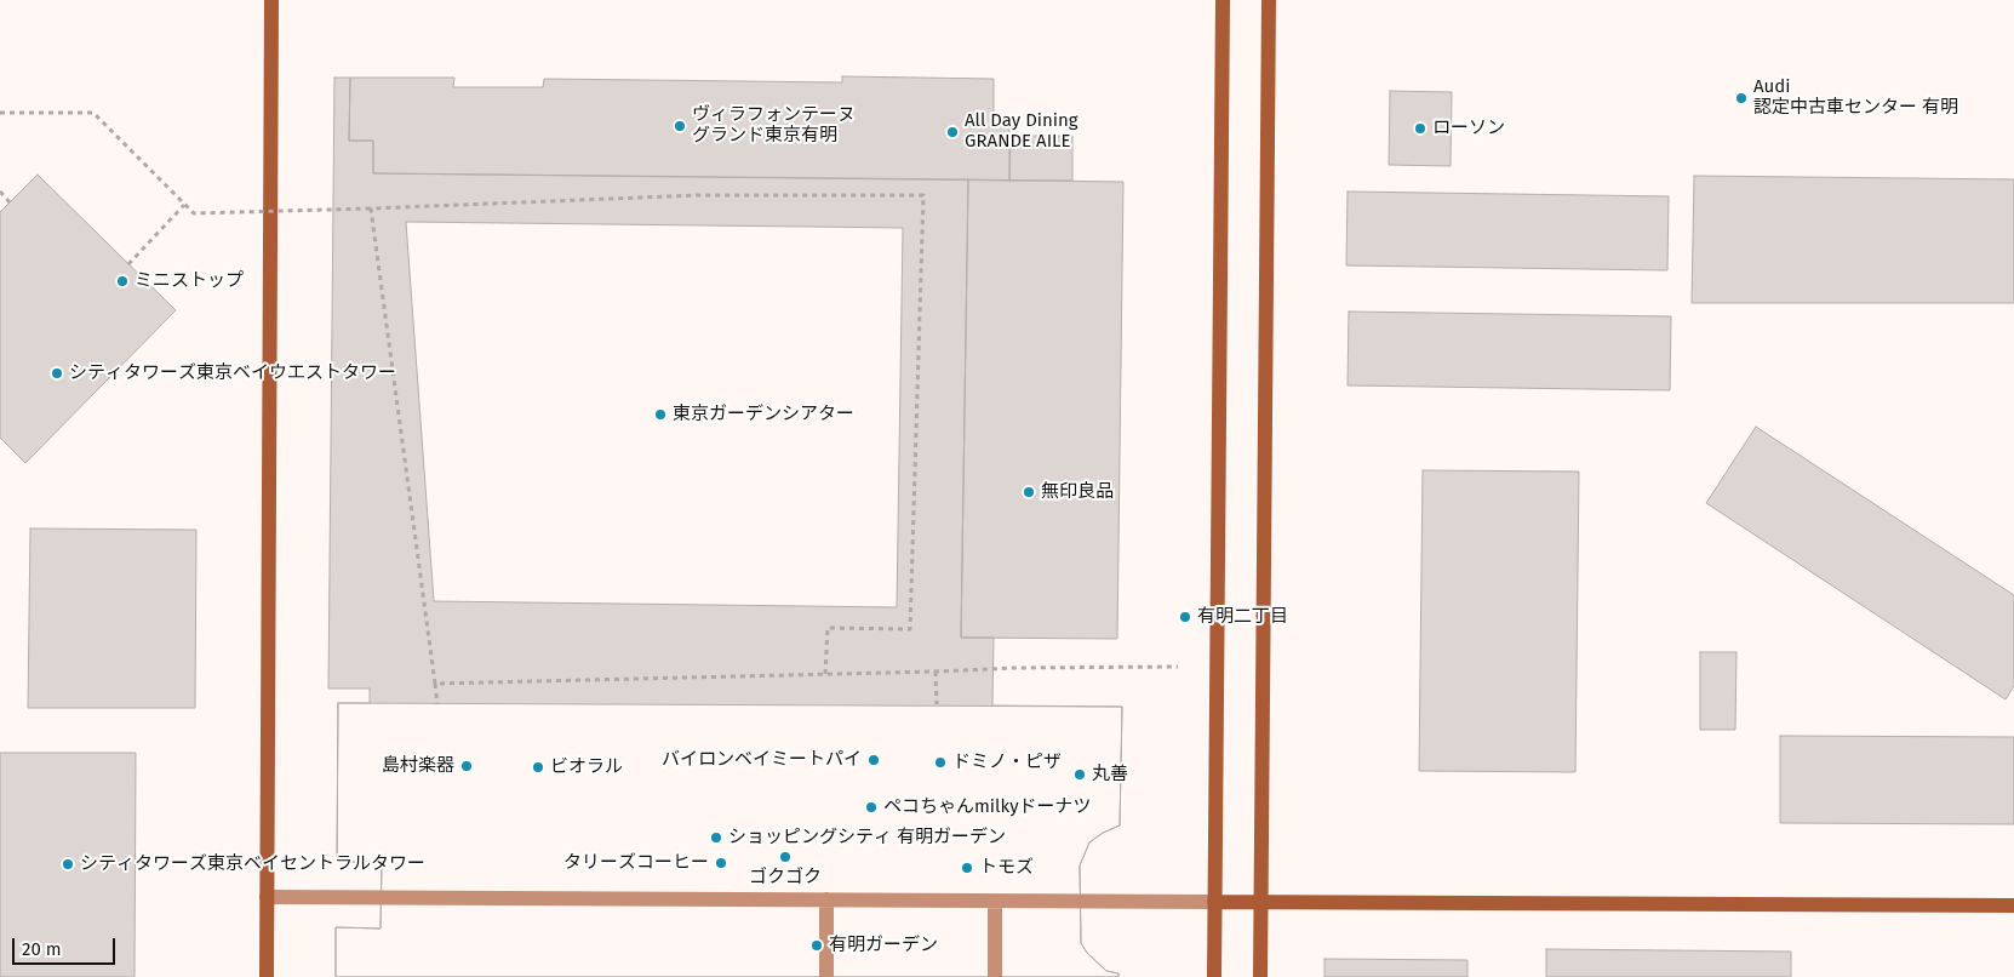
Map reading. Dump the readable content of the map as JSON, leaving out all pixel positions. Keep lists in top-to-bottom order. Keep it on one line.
{"places":["Audi 認定中古車センター 有明","ヴィラフォンテーヌ グランド東京有明","ローソン","All Day Dining GRANDE AILE","ミニストップ","シティタワーズ東京ベイウエストタワー","東京ガーデンシアター","無印良品","有明二丁目","バイロンベイミートパイ","ドミノ・ピザ","島村楽器","ビオラル","丸善","ペコちゃんmilkyドーナツ","ショッピングシティ 有明ガーデン","ゴクゴク","タリーズコーヒー","シティタワーズ東京ベイセントラルタワー","トモズ","有明ガーデン"],"scale_bar":"20 m"}
